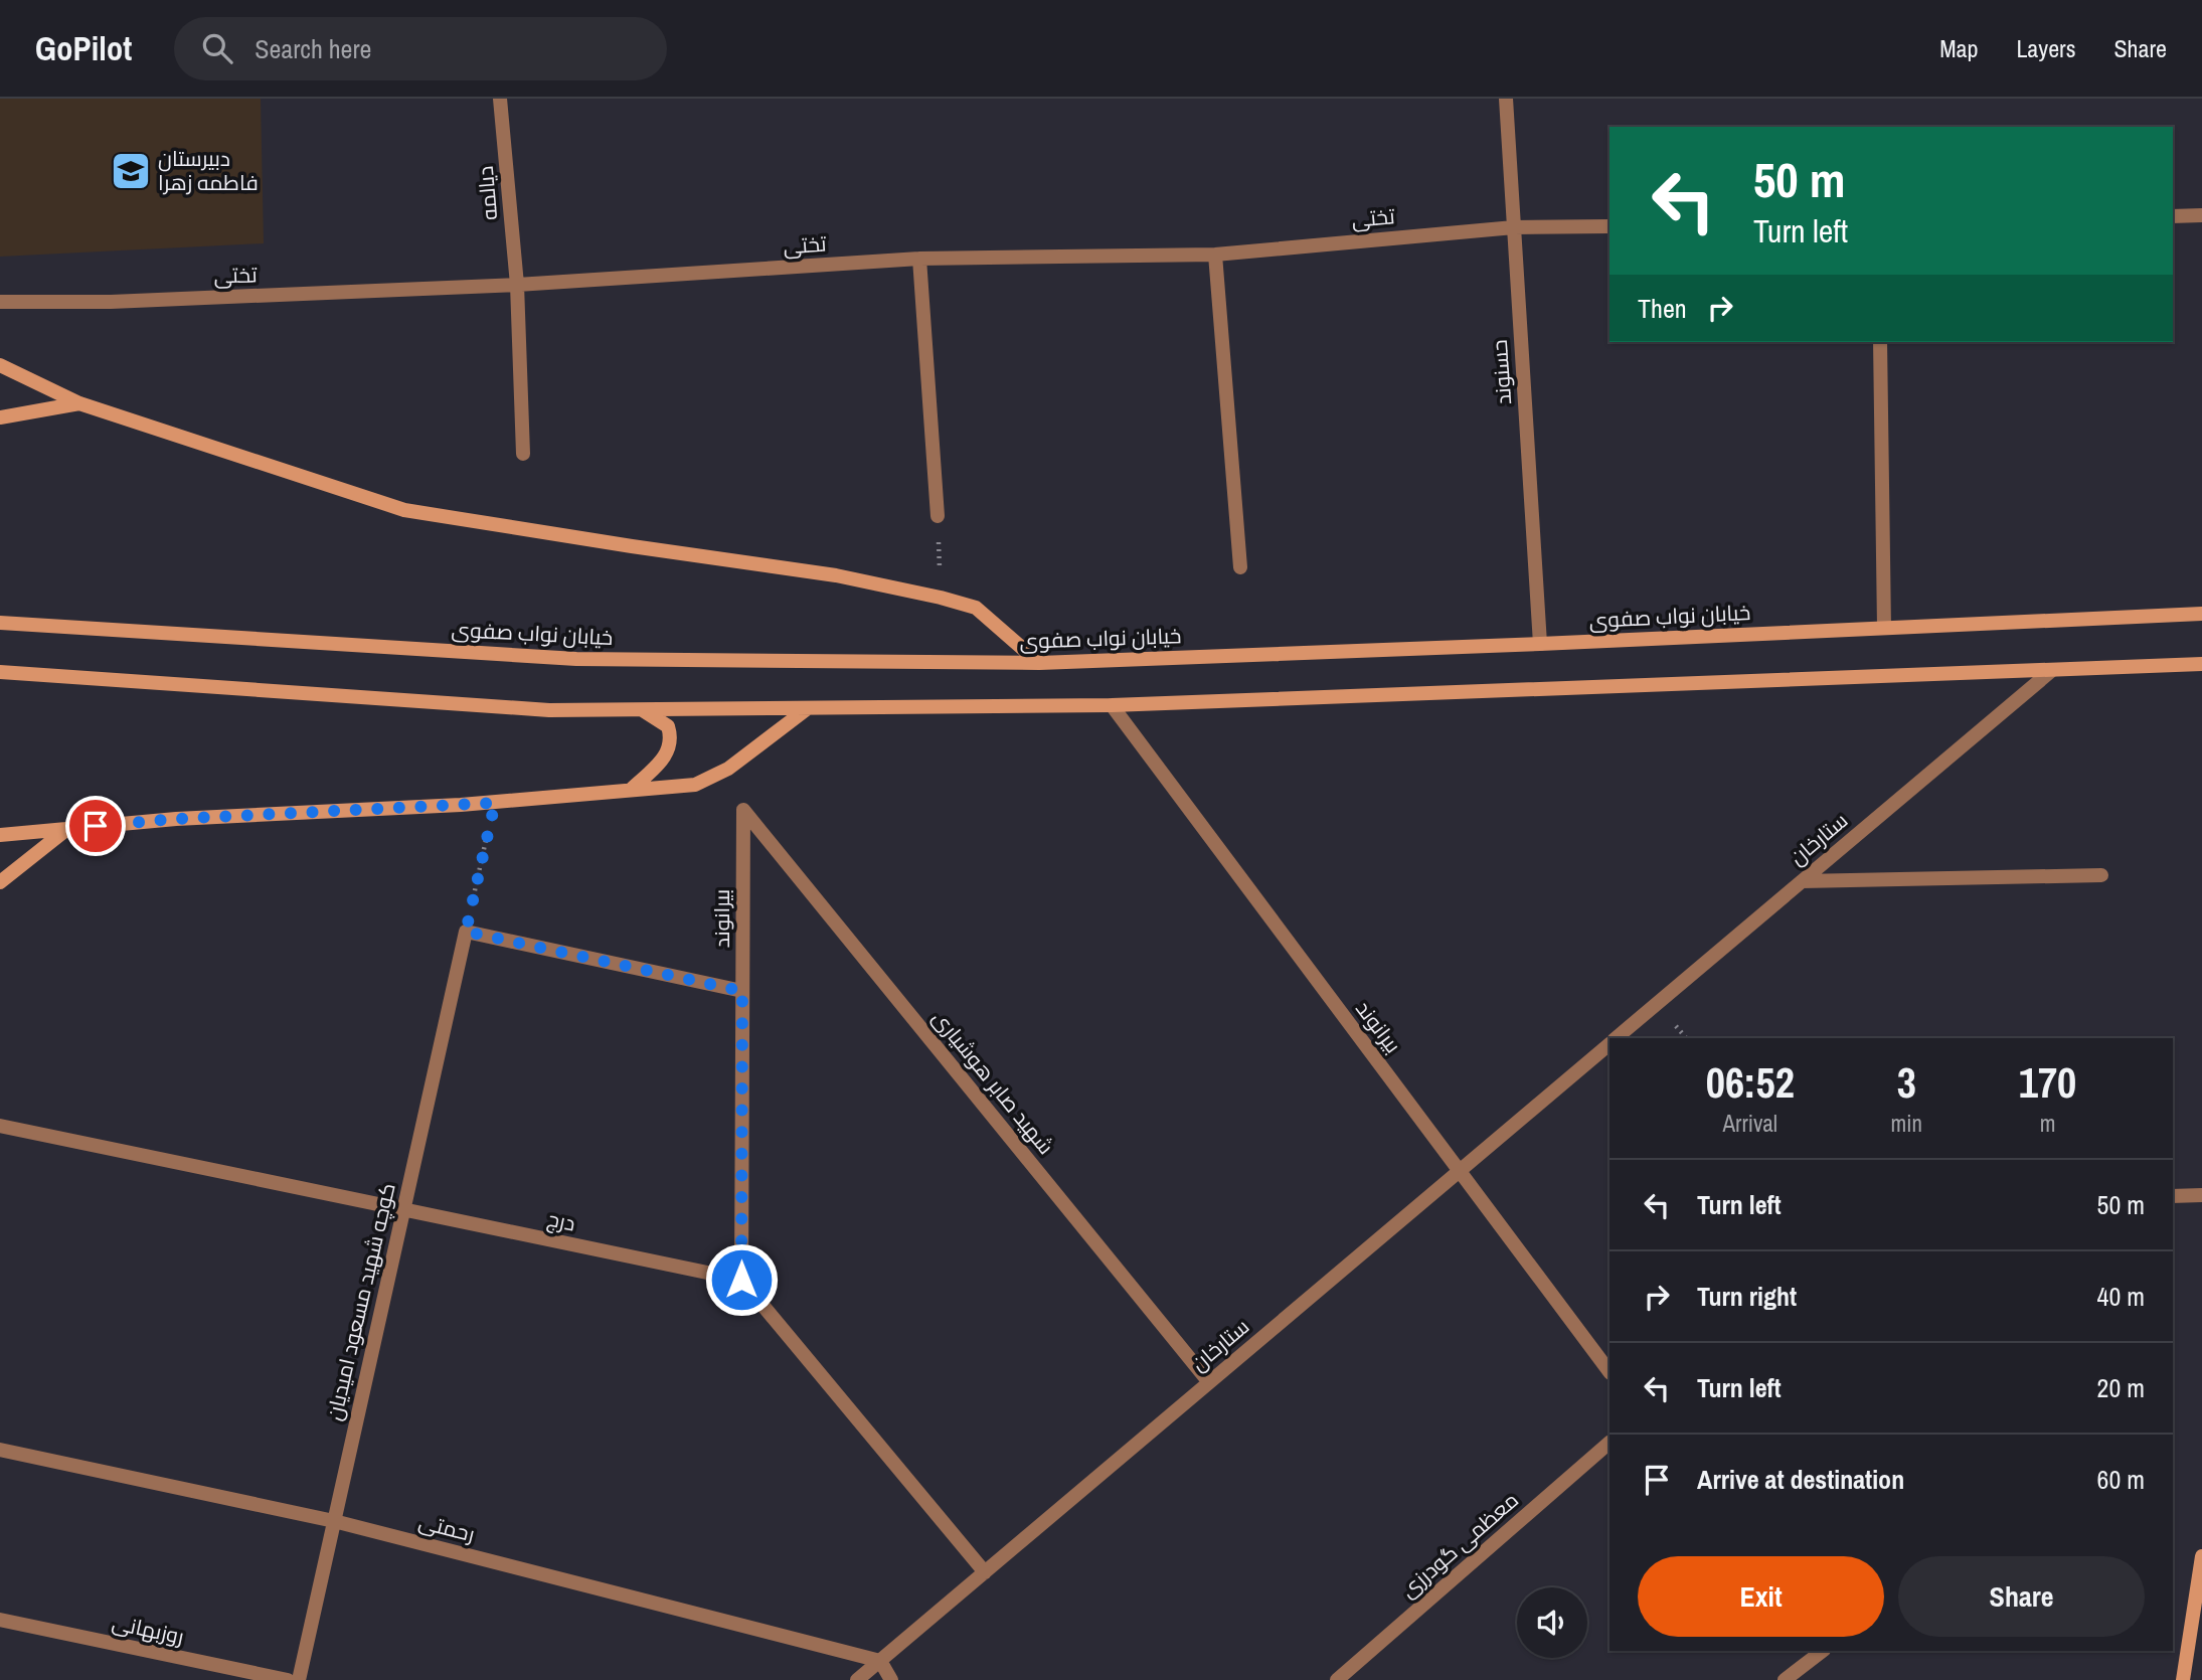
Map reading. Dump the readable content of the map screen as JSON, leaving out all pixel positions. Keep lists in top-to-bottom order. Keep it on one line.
{"streets":{"main road":["خیابان نواب صفوی"],"street":["دیالمه","تختی","حسنوند","ستارخان","بیرانوند","شهید صابر هوشیاری","درج","کوچه شهید مسعود امیدیان","رحمتی","معظمی گودرزی","روزبهانی"]},"crossings":[["دیالمه","تختی"],["تختی","حسنوند"],["حسنوند","خیابان نواب صفوی"],["ستارخان","بیرانوند"],["ستارخان","شهید صابر هوشیاری"],["ستارخان","رحمتی"],["بیرانوند","شهید صابر هوشیاری"],["بیرانوند","درج"],["درج","کوچه شهید مسعود امیدیان"],["کوچه شهید مسعود امیدیان","رحمتی"]],"places":{"school or university":["دبیرستان فاطمه زهرا"]},"page":{"header":"GoPilot","search":"Search here","nav":["Map","Layers","Share"],"turn":["50 m","Turn left"],"then":"Then","eta":["06:52","Arrival","3","min","170","m"],"list":[{"name":"Turn left","value":"50 m"},{"name":"Turn right","value":"40 m"},{"name":"Turn left","value":"20 m"},{"name":"Arrive at destination","value":"60 m"}],"buttons":["Exit","Share"]}}
